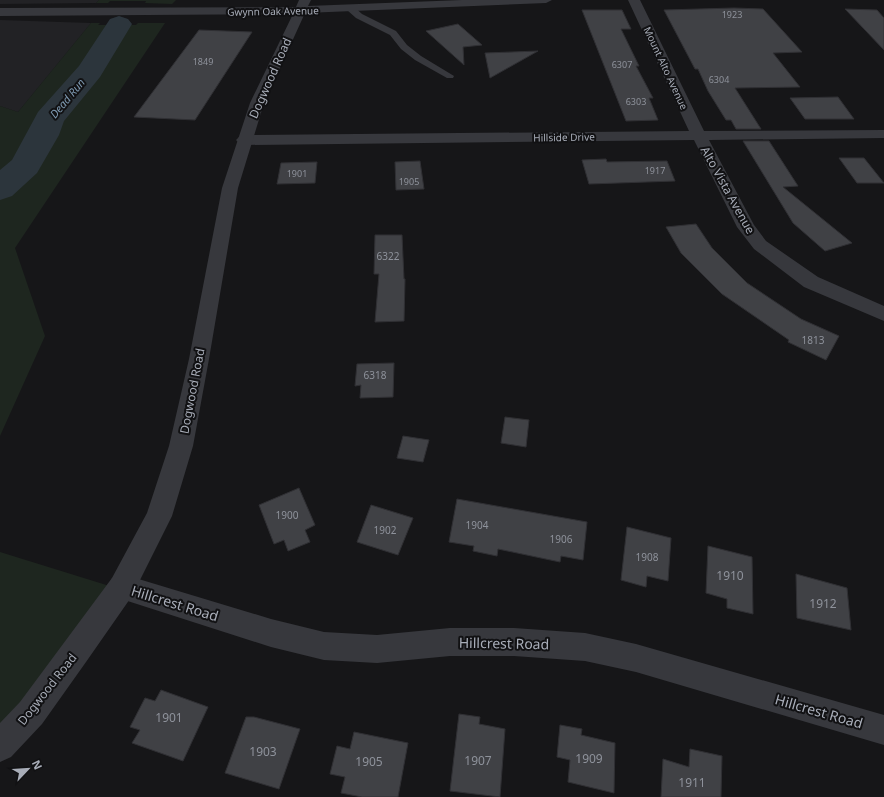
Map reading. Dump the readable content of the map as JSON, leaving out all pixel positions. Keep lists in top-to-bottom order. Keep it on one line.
{"streets":{"street":["Gwynn Oak Avenue","Mount Alto Avenue","Dogwood Road","Hillside Drive","Alto Vista Avenue","Hillcrest Road"]},"crossings":[["Gwynn Oak Avenue","Dogwood Road"],["Mount Alto Avenue","Hillside Drive"],["Mount Alto Avenue","Alto Vista Avenue"],["Dogwood Road","Hillside Drive"],["Dogwood Road","Hillcrest Road"],["Hillside Drive","Alto Vista Avenue"]],"water":["Dead Run"],"house_numbers":["1923","1849","6307","6304","6303","1917","1901","1905","6322","1813","6318","1900","1904","1902","1906","1908","1910","1912","1901","1903","1909","1907","1905","1911"],"north":"top right"}
